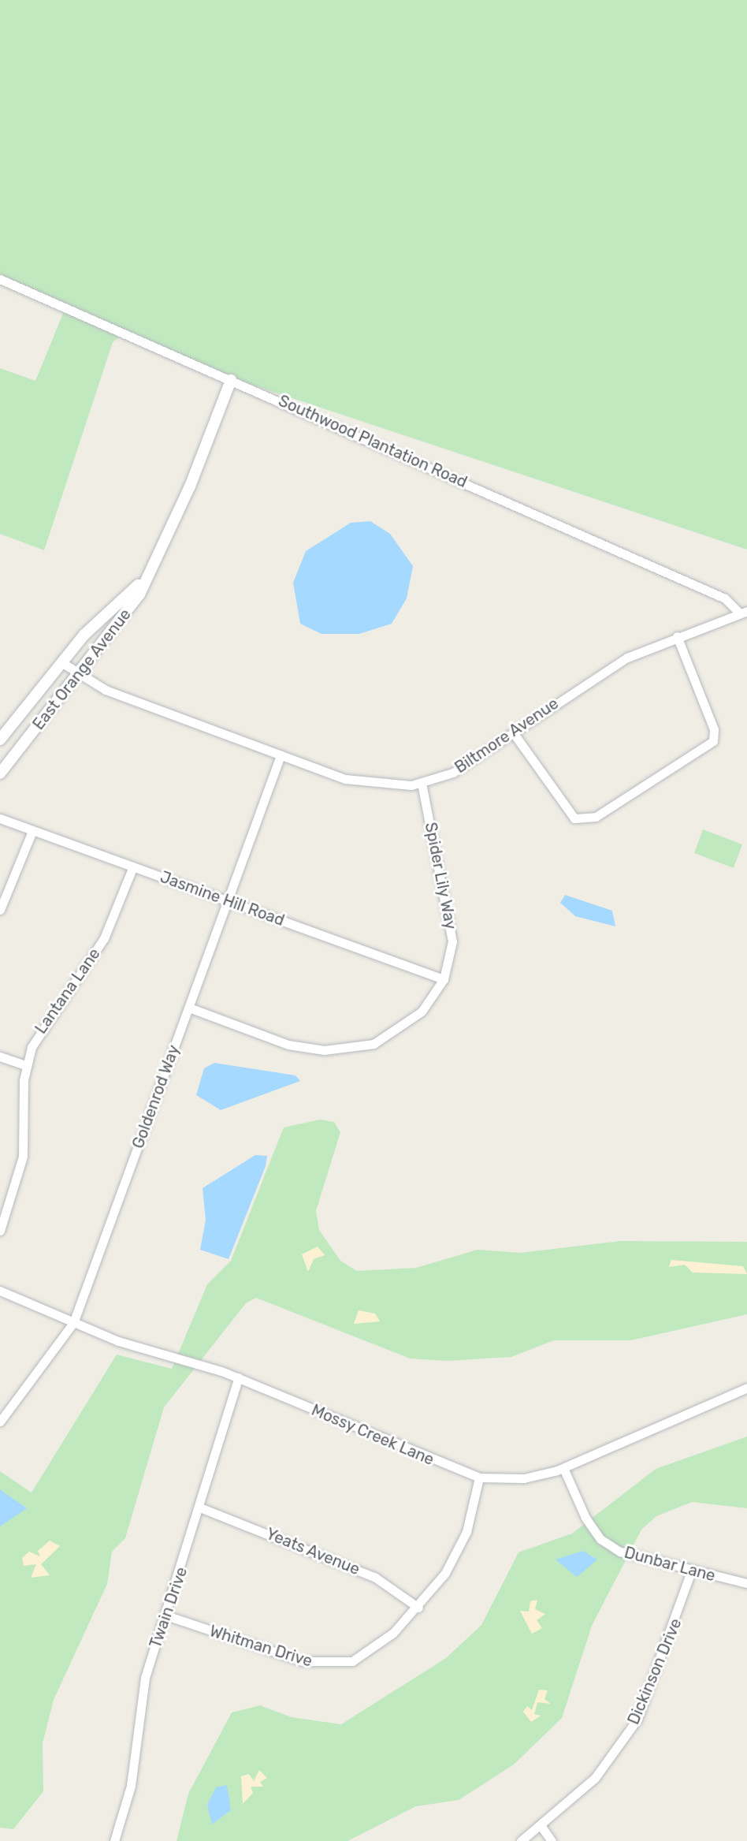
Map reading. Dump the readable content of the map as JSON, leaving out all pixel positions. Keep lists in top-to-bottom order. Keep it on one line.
{"streets":{"street":["Southwood Plantation Road","East Orange Avenue","Biltmore Avenue","Spider Lily Way","Jasmine Hill Road","Lantana Lane","Goldenrod Way","Mossy Creek Lane","Yeats Avenue","Dunbar Lane","Twain Drive","Whitman Drive","Dickinson Drive"]},"crossings":[["Southwood Plantation Road","East Orange Avenue"],["Southwood Plantation Road","Biltmore Avenue"],["East Orange Avenue","Biltmore Avenue"],["Biltmore Avenue","Spider Lily Way"],["Biltmore Avenue","Goldenrod Way"],["Spider Lily Way","Jasmine Hill Road"],["Spider Lily Way","Goldenrod Way"],["Jasmine Hill Road","Lantana Lane"],["Jasmine Hill Road","Goldenrod Way"],["Goldenrod Way","Mossy Creek Lane"],["Mossy Creek Lane","Dunbar Lane"],["Mossy Creek Lane","Twain Drive"],["Mossy Creek Lane","Whitman Drive"],["Yeats Avenue","Twain Drive"],["Yeats Avenue","Whitman Drive"],["Dunbar Lane","Dickinson Drive"],["Twain Drive","Whitman Drive"]]}
